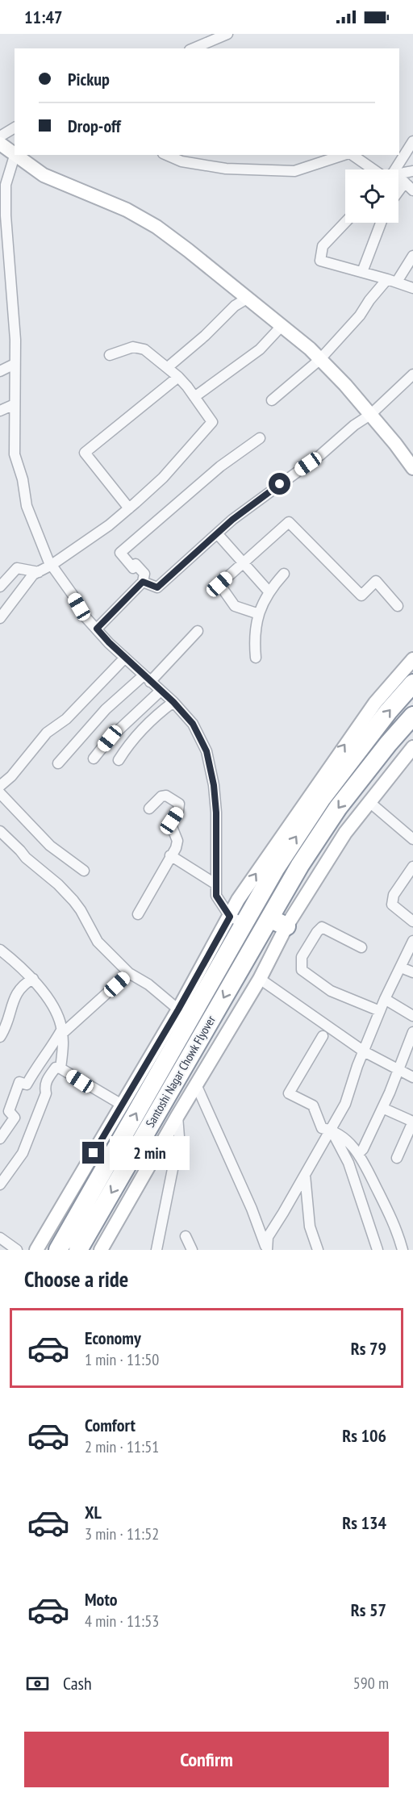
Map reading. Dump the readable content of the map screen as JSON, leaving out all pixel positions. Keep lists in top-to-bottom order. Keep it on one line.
{"streets":{"highway":["Santoshi Nagar Chowk Flyover"]},"page":{"status":"11:47","banner":["Pickup","Drop-off"],"bubble":"2 min","heading":"Choose a ride","list":[{"name":"Economy","note":"1 min · 11:50","value":"Rs 79"},{"name":"Comfort","note":"2 min · 11:51","value":"Rs 106"},{"name":"XL","note":"3 min · 11:52","value":"Rs 134"},{"name":"Moto","note":"4 min · 11:53","value":"Rs 57"}],"pay":["Cash","590 m"],"buttons":"Confirm"}}
